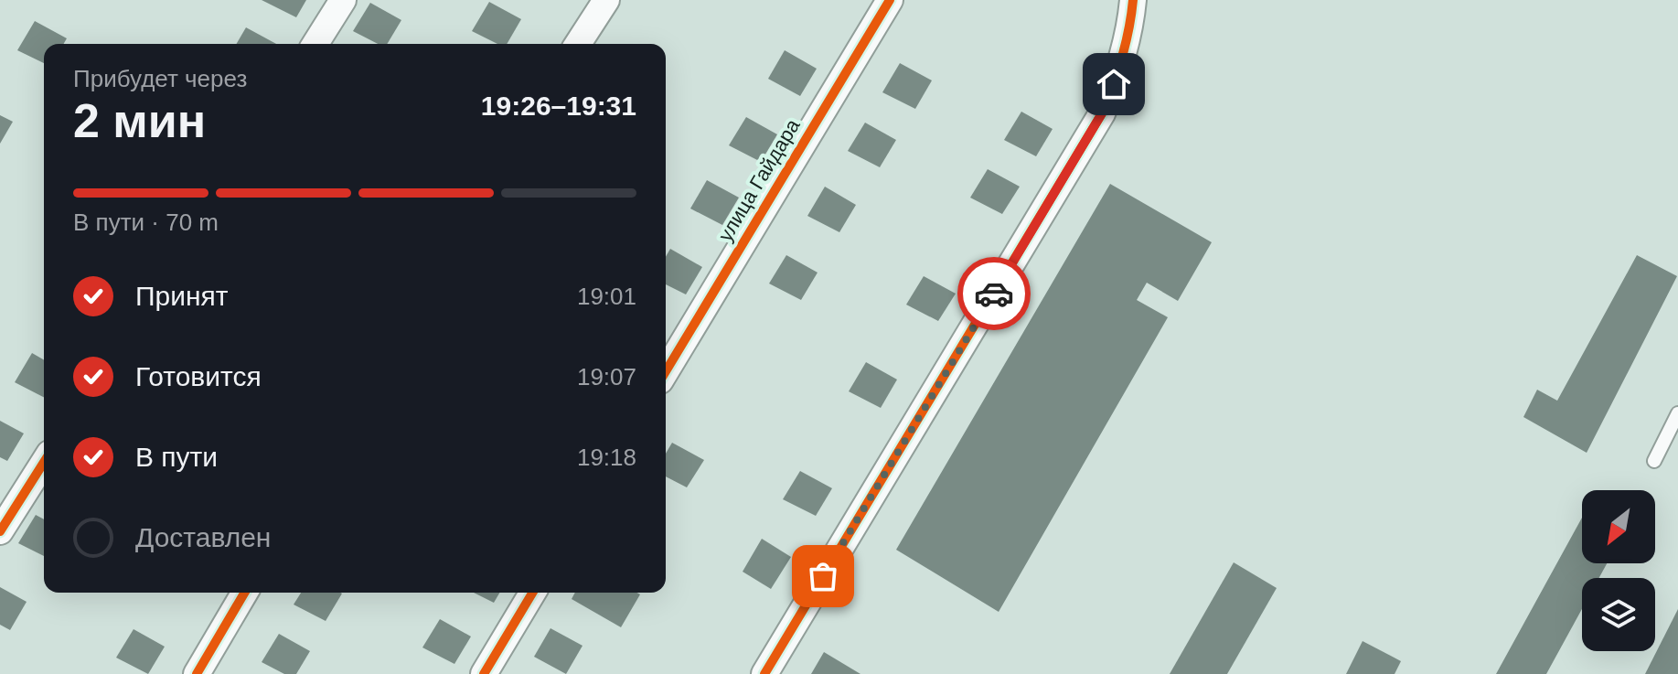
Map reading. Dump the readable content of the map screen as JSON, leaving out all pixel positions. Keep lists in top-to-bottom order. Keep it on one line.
{"streets":{"street":["улица Гайдара"]},"north":"bottom left","page":{"heading":["2 мин","Прибудет через","19:26–19:31"],"bar":"В пути · 70 m","list":[["Принят","19:01"],["Готовится","19:07"],["В пути","19:18"],"Доставлен"]}}
